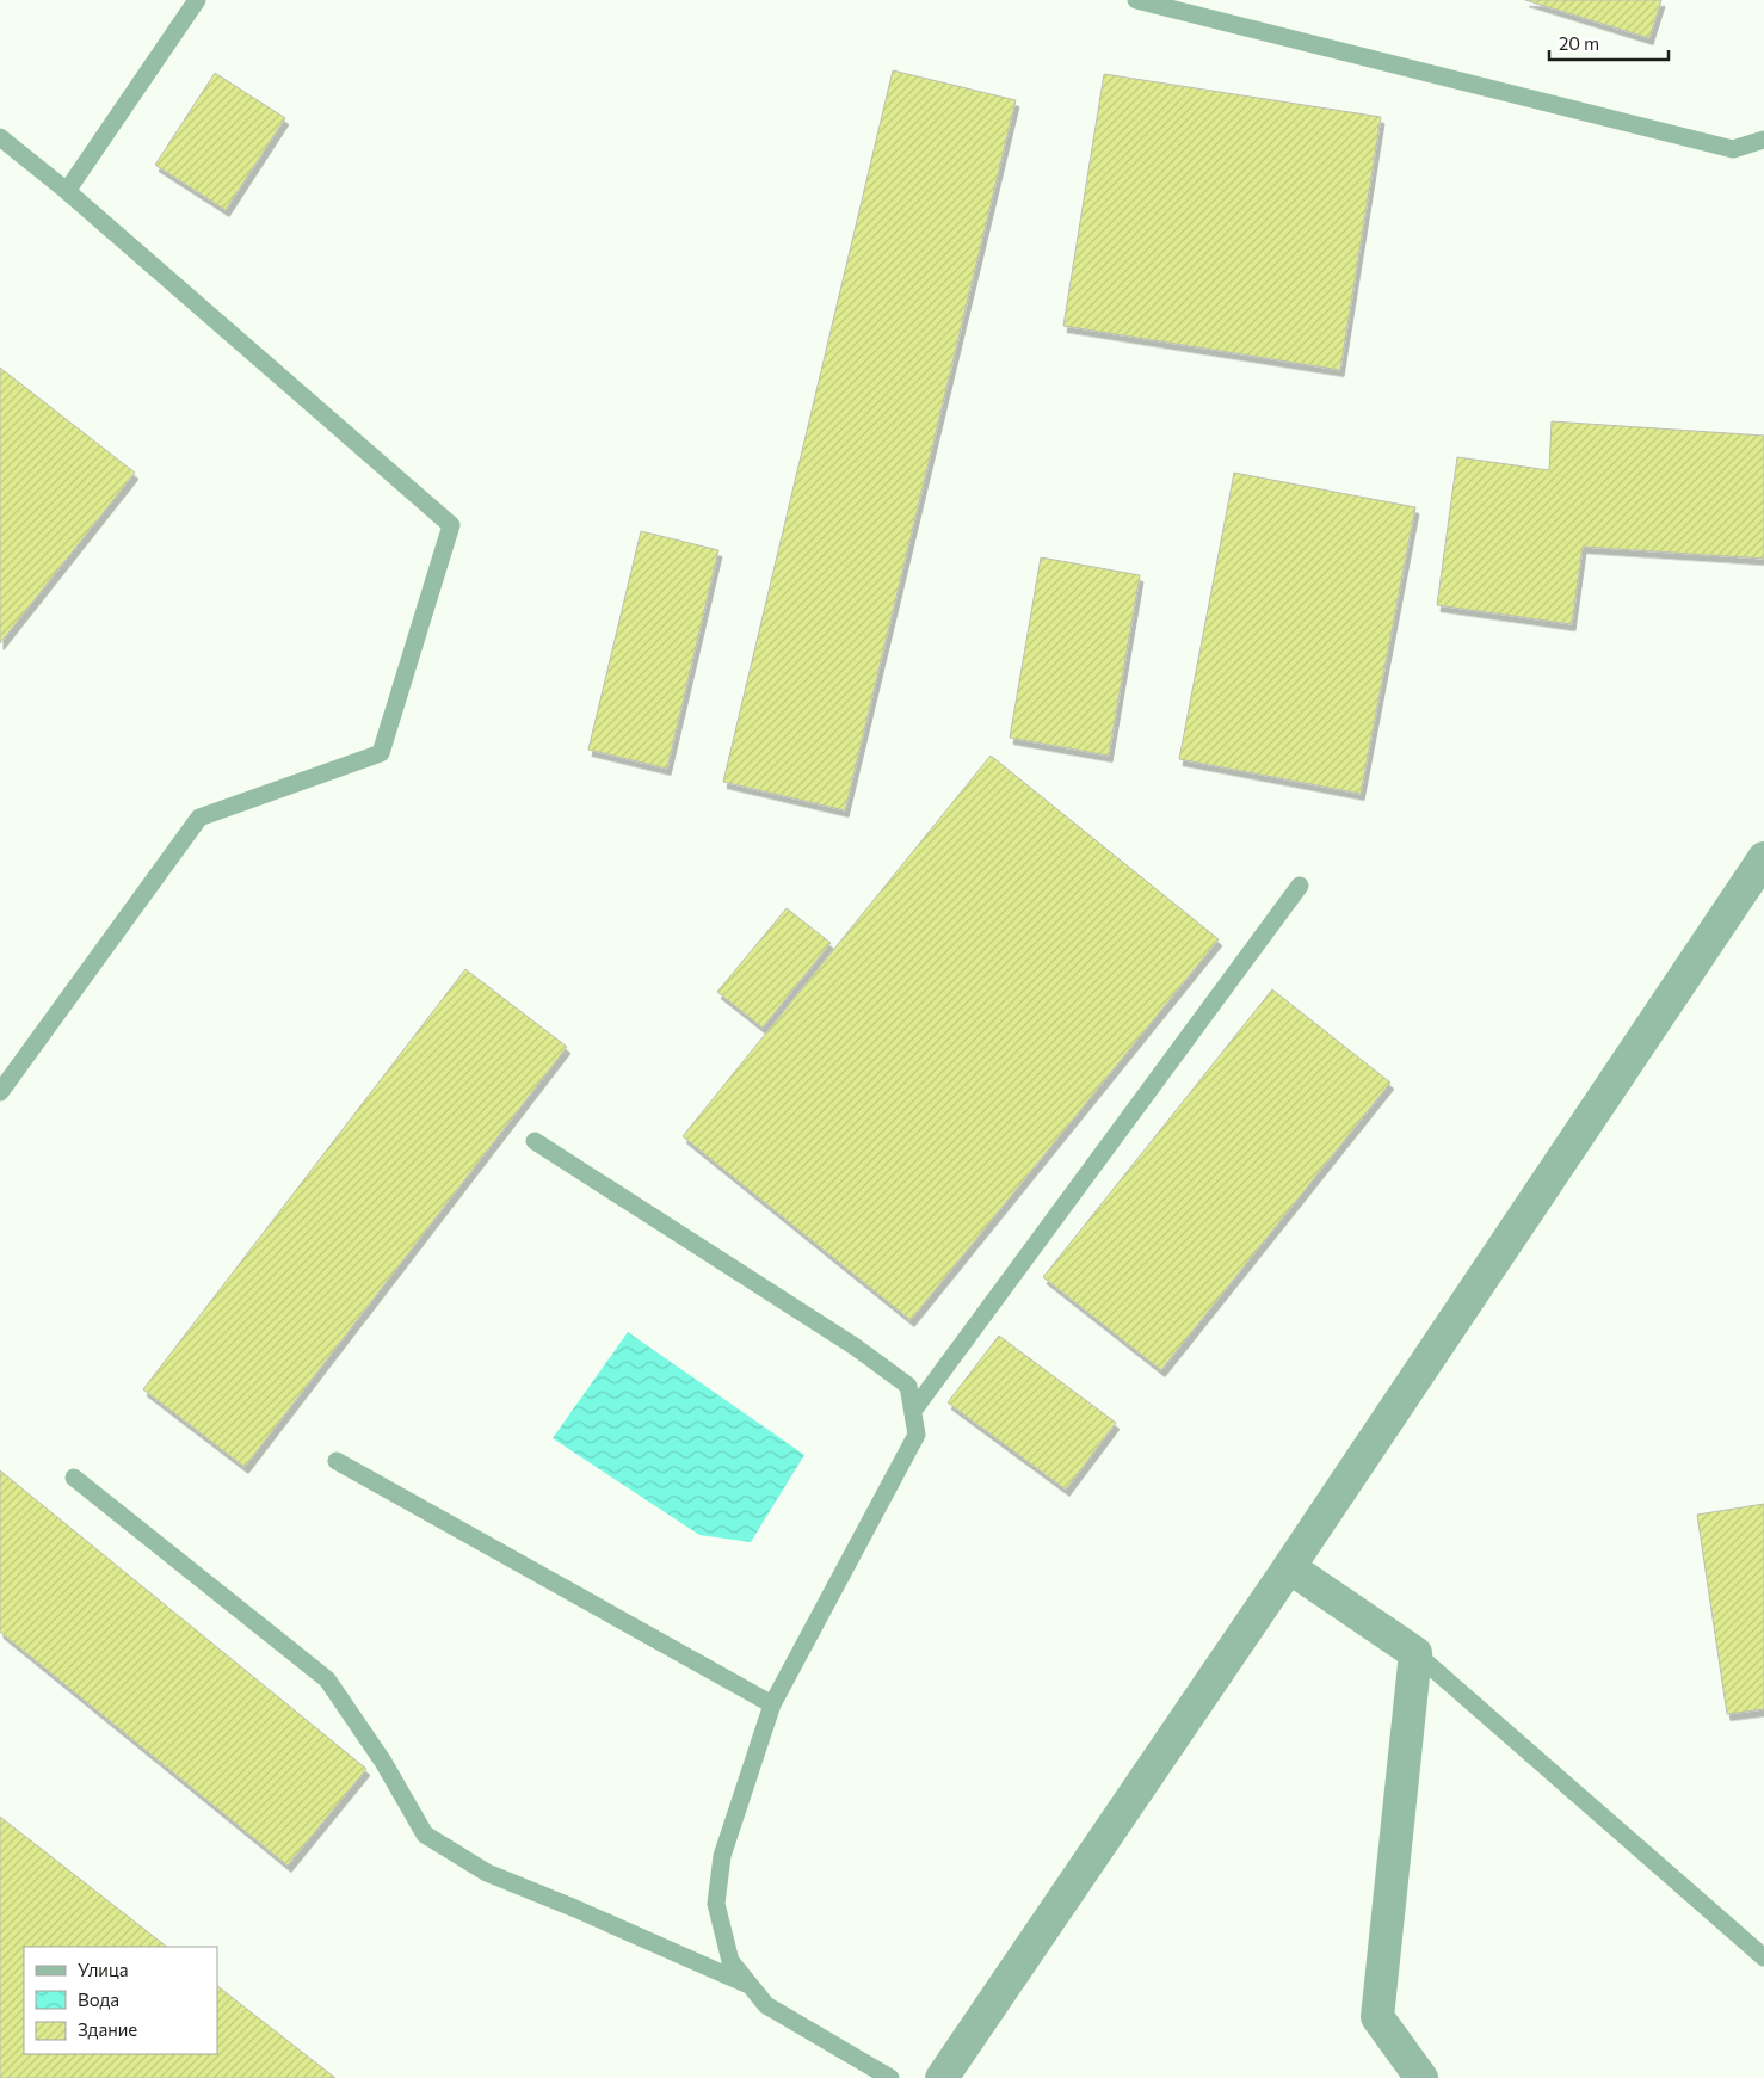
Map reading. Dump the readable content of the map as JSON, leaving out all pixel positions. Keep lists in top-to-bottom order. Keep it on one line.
{"legend":["Улица","Вода","Здание"],"scale_bar":"20 m"}
